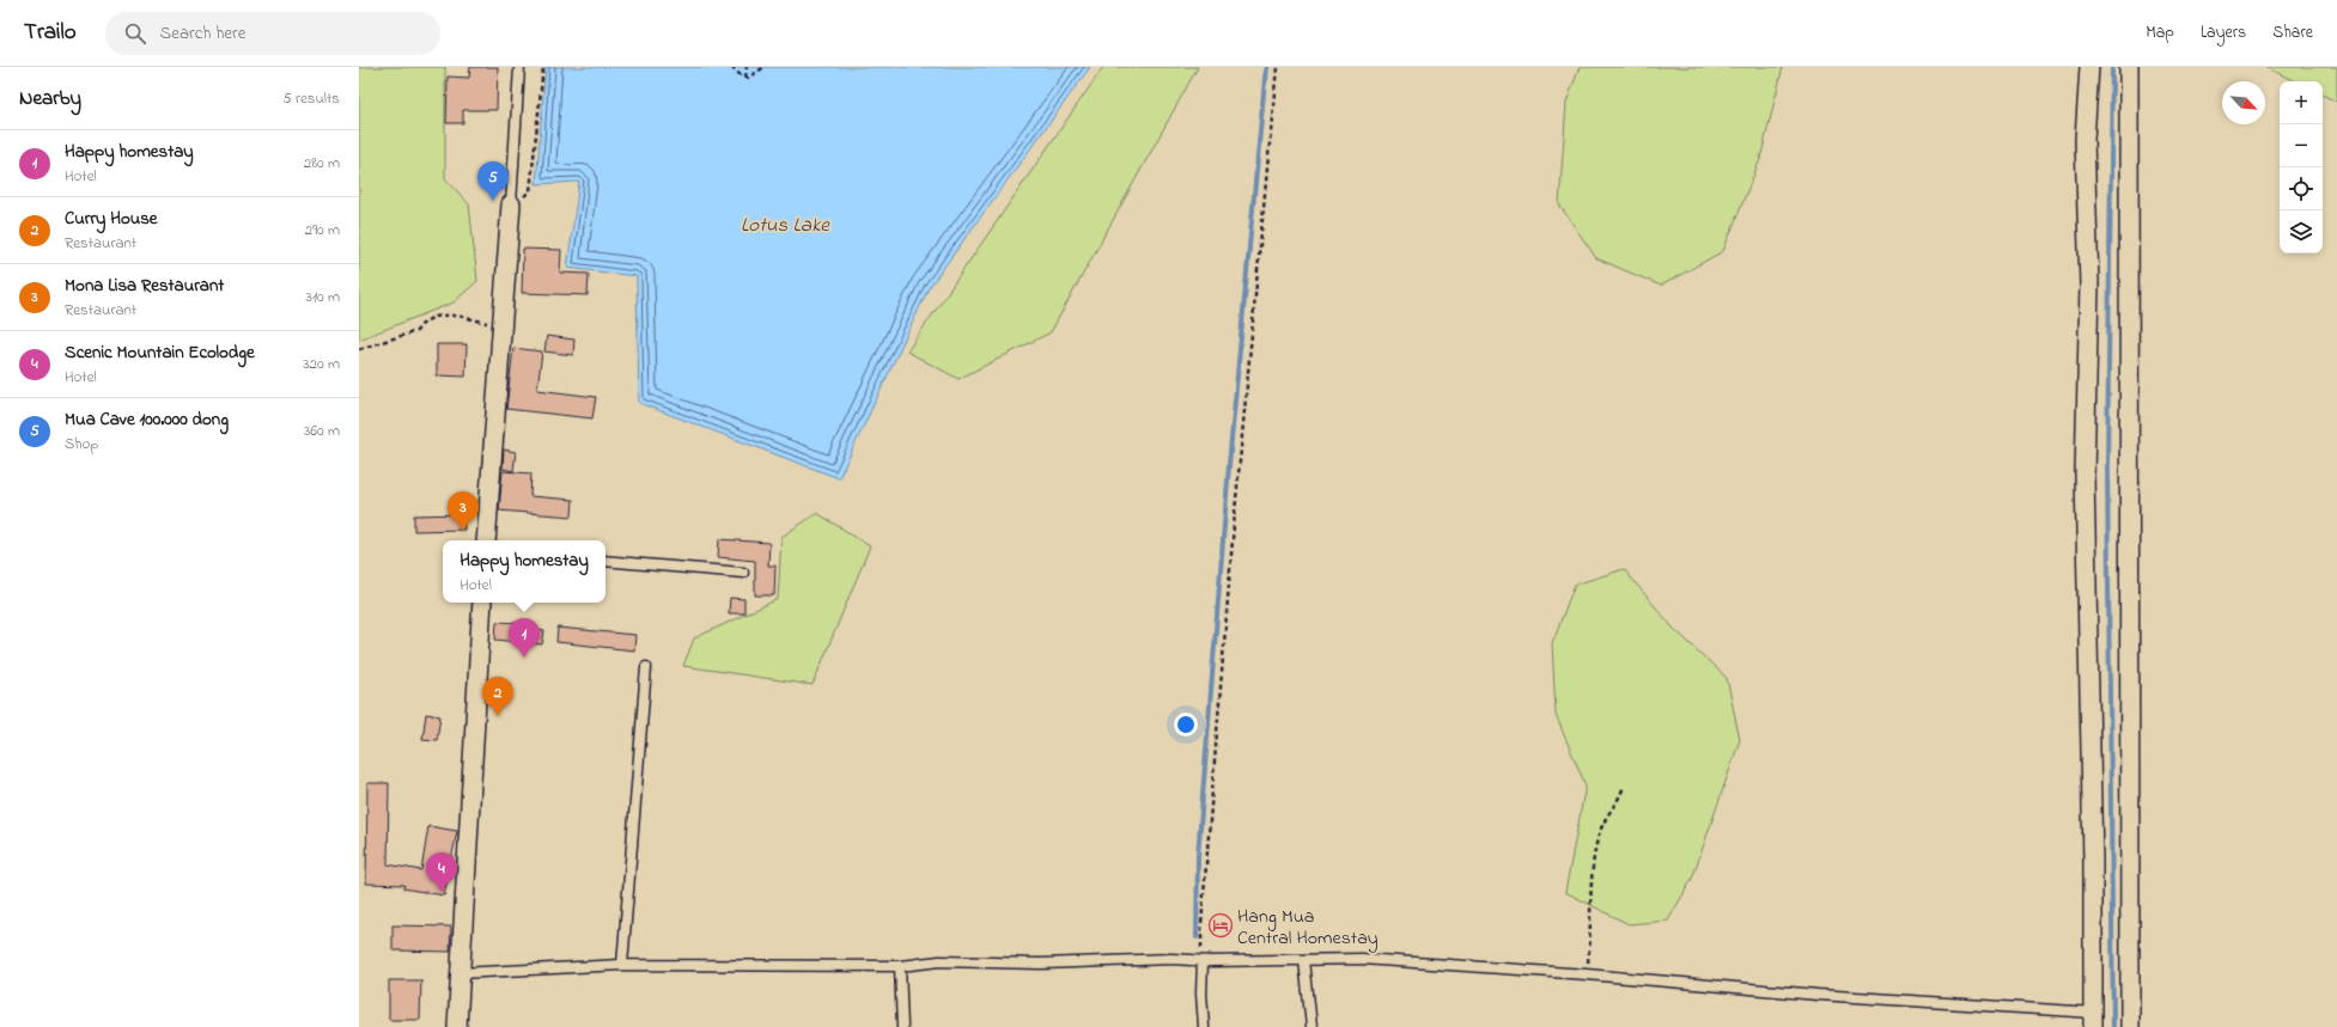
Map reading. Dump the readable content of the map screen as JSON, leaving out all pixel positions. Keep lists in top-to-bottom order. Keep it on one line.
{"water":["Lotus Lake"],"places":{"hotel":["Hang Mua Central Homestay"]},"north":"bottom right","page":{"header":"Trailo","search":"Search here","nav":["Map","Layers","Share"],"heading":["Nearby","5 results"],"map_buttons":["+","−"],"list":[{"mark":"1","name":"Happy homestay","note":"Hotel","value":"280 m"},{"mark":"2","name":"Curry House","note":"Restaurant","value":"290 m"},{"mark":"3","name":"Mona Lisa Restaurant","note":"Restaurant","value":"310 m"},{"mark":"4","name":"Scenic Mountain Ecolodge","note":"Hotel","value":"320 m"},{"mark":"5","name":"Mua Cave 100.000 dong","note":"Shop","value":"360 m"}],"pins":["5","3","1","2","4"],"popup":["Happy homestay","Hotel"]}}
